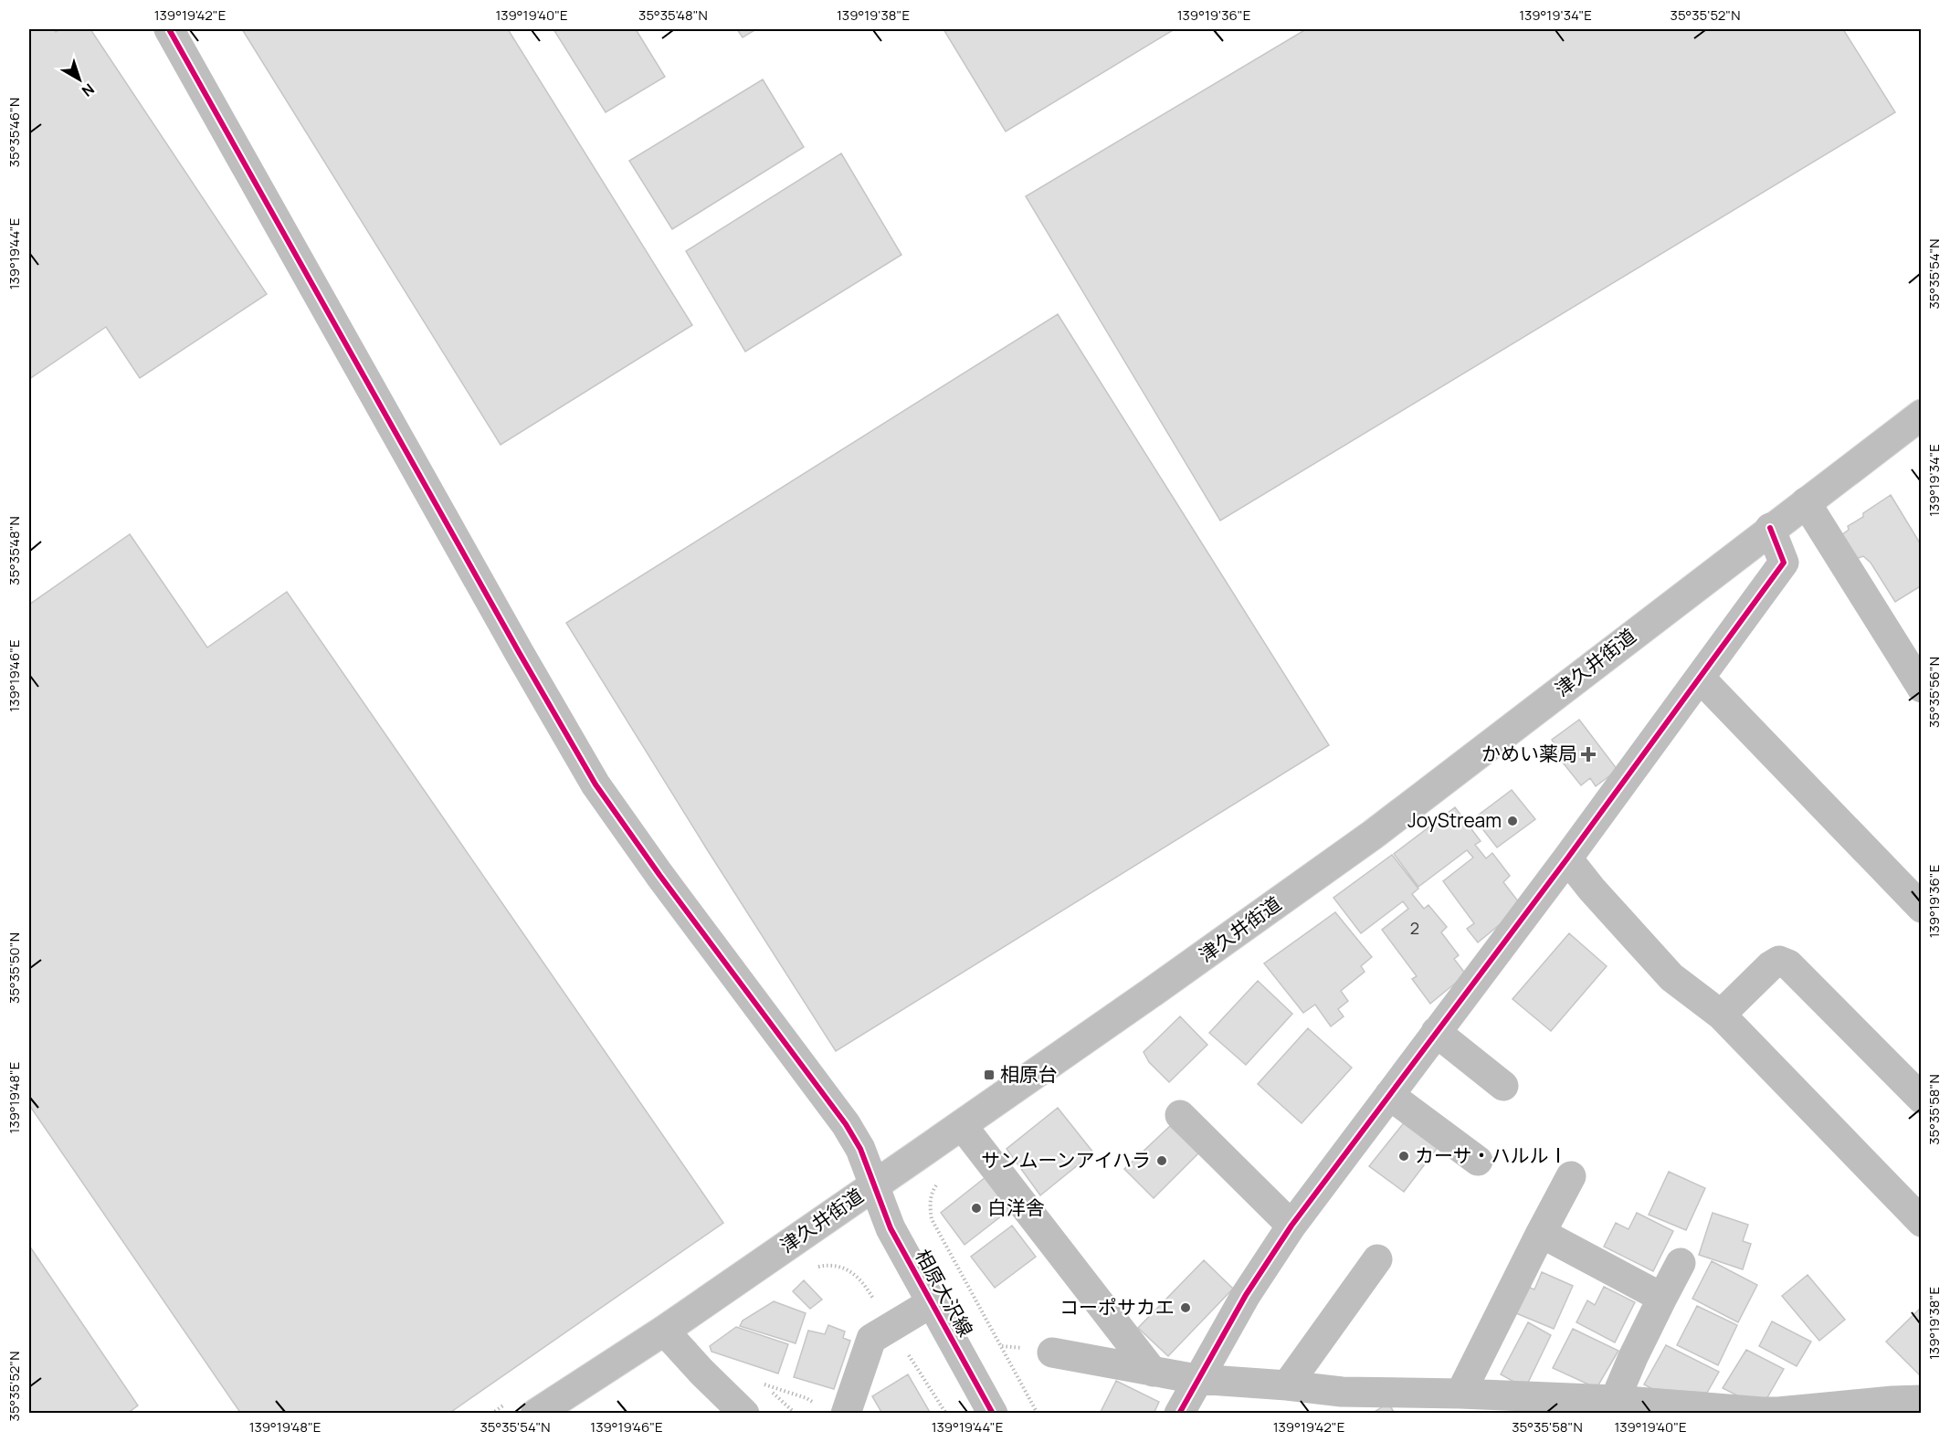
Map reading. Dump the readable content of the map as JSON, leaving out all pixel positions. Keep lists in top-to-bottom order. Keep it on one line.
{"streets":{"main road":["津久井街道","相原大沢線"]},"crossings":[["津久井街道","相原大沢線"]],"places":{"health":["かめい薬局"],"other":["JoyStream","カーサ・ハルルⅠ","サンムーンアイハラ","白洋舎","コーポサカエ"],"transit":["相原台"]},"house_numbers":["2"],"north":"bottom right","coordinates":["139°19'42\"E","139°19'40\"E","35°35'48\"N","139°19'38\"E","139°19'36\"E","139°19'34\"E","35°35'52\"N","35°35'46\"N","139°19'44\"E","35°35'54\"N","139°19'46\"E","35°35'56\"N","35°35'50\"N","139°19'48\"E","35°35'58\"N"]}
